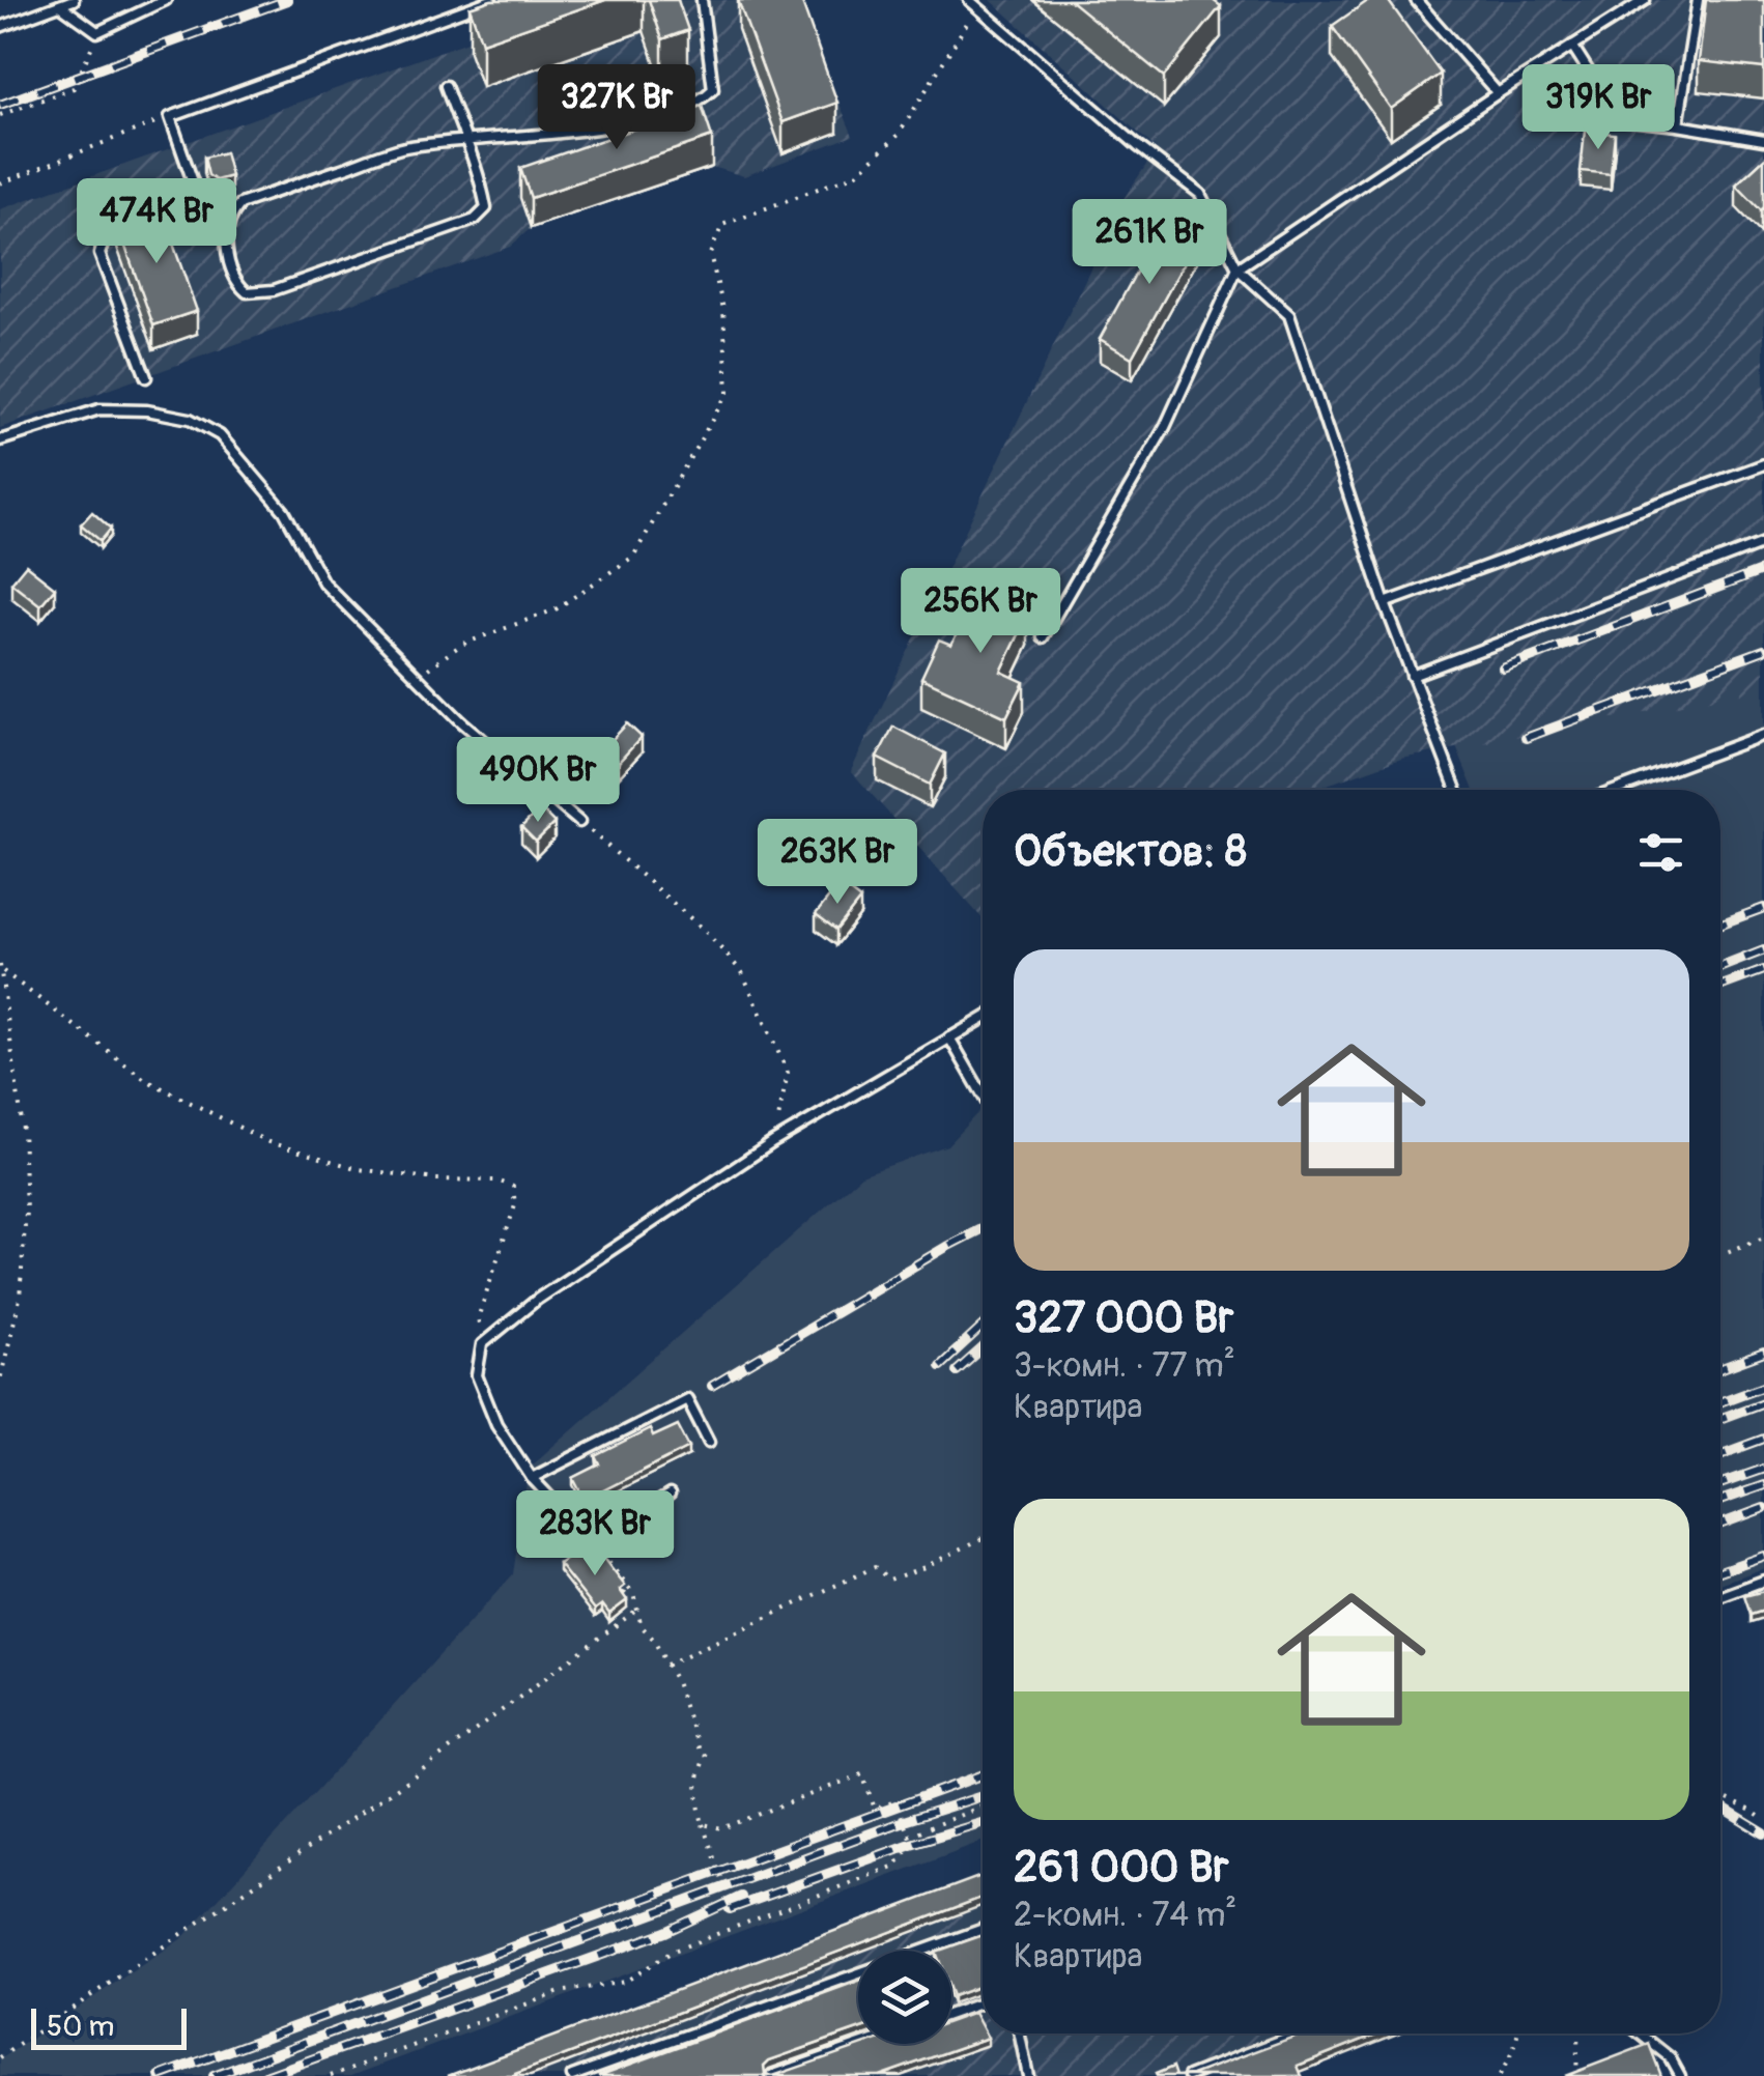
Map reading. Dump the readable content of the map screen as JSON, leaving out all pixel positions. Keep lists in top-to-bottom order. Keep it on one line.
{"scale_bar":"50 m","page":{"price":["327K Br","319K Br","474K Br","261K Br","256K Br","490K Br","263K Br","283K Br"],"heading":"Объектов: 8","list":[{"name":"327 000 Br","note":"3-комн. · 77 m² · Квартира"},{"name":"261 000 Br","note":"2-комн. · 74 m² · Квартира"}],"scale":"50 m"}}
